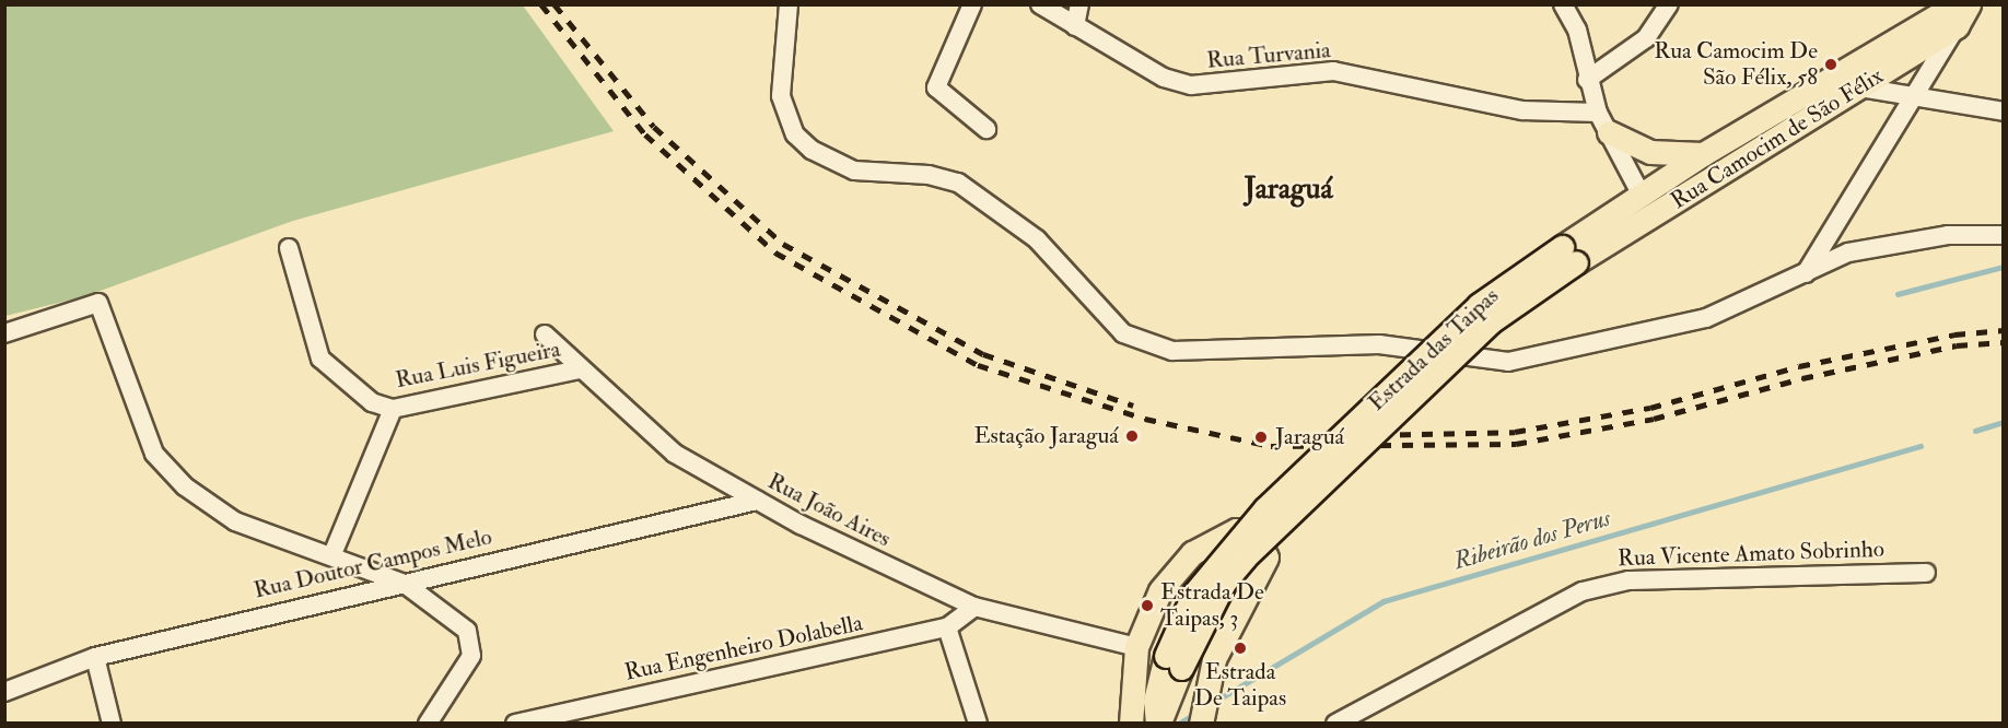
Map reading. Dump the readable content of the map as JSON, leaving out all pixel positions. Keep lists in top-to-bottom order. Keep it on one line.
{"streets":{"main road":["Rua Camocim de São Félix","Estrada das Taipas"],"street":["Rua Turvania","Rua Luis Figueira","Rua João Aires","Rua Vicente Amato Sobrinho","Rua Doutor Campos Melo","Rua Engenheiro Dolabella"]},"crossings":[["Rua Camocim de São Félix","Estrada das Taipas"],["Rua Luis Figueira","Rua João Aires"],["Rua João Aires","Rua Doutor Campos Melo"],["Rua João Aires","Rua Engenheiro Dolabella"]],"districts":["Jaraguá"],"water":["Ribeirão dos Perus"],"places":["Rua Camocim De São Félix, 58","Estação Jaraguá","Jaraguá","Estrada De Taipas, 3","Estrada De Taipas"]}
